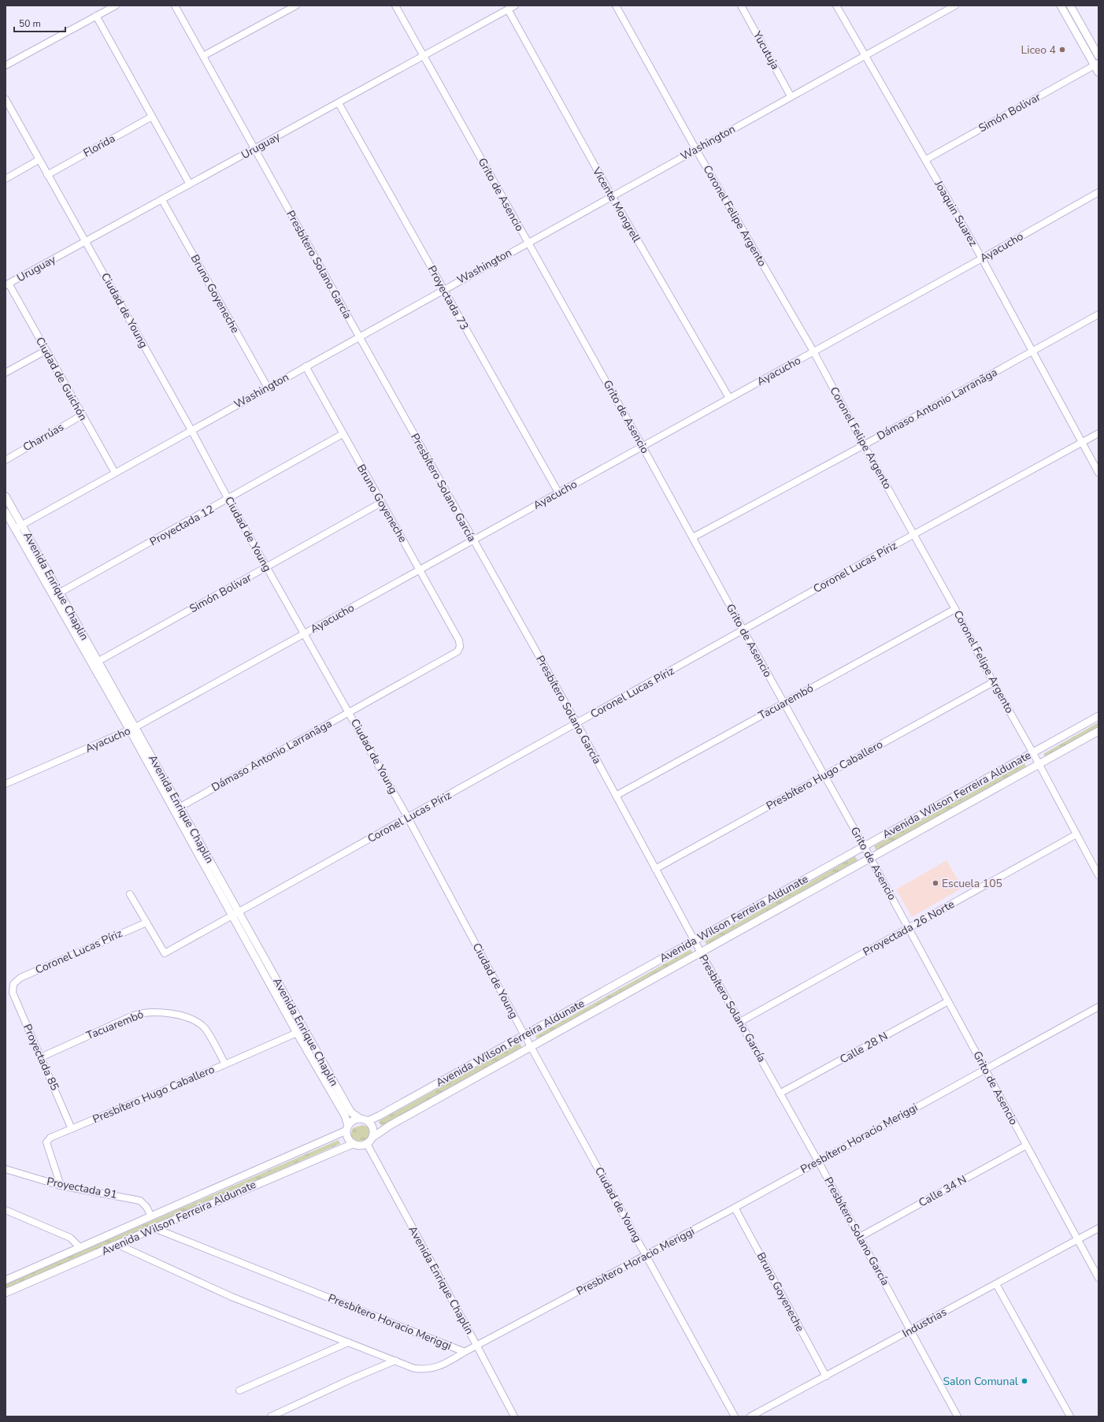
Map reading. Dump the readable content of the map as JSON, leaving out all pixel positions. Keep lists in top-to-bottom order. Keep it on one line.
{"streets":{"street":["Yucutuja","Simón Bolivar","Washington","Florida","Uruguay","Grito de Asencio","Vicente Mongrell","Joaquin Suarez","Coronel Felipe Argento","Ayacucho","Presbítero Solano García","Bruno Goyeneche","Proyectada 73","Ciudad de Young","Ciudad de Guichón","Dámaso Antonio Larranãga","Charrúas","Proyectada 12","Coronel Lucas Píriz","Avenida Enrique Chaplin","Tacuarembó","Presbítero Hugo Caballero","Avenida Wilson Ferreira Aldunate","Proyectada 26 Norte","Calle 28 N","Proyectada 85","Presbítero Horacio Meriggi","Proyectada 91","Calle 34 N","Industrias"]},"crossings":[["Yucutuja","Washington"],["Simón Bolivar","Joaquin Suarez"],["Simón Bolivar","Bruno Goyeneche"],["Simón Bolivar","Ciudad de Young"],["Simón Bolivar","Avenida Enrique Chaplin"],["Washington","Grito de Asencio"],["Washington","Vicente Mongrell"],["Washington","Joaquin Suarez"],["Washington","Coronel Felipe Argento"],["Washington","Presbítero Solano García"],["Washington","Bruno Goyeneche"],["Washington","Proyectada 73"],["Washington","Ciudad de Young"],["Washington","Ciudad de Guichón"],["Washington","Avenida Enrique Chaplin"],["Florida","Ciudad de Young"],["Uruguay","Grito de Asencio"],["Uruguay","Vicente Mongrell"],["Uruguay","Presbítero Solano García"],["Uruguay","Bruno Goyeneche"],["Uruguay","Proyectada 73"],["Uruguay","Ciudad de Young"],["Uruguay","Ciudad de Guichón"],["Grito de Asencio","Ayacucho"],["Grito de Asencio","Dámaso Antonio Larranãga"],["Grito de Asencio","Coronel Lucas Píriz"],["Grito de Asencio","Tacuarembó"],["Grito de Asencio","Presbítero Hugo Caballero"],["Grito de Asencio","Avenida Wilson Ferreira Aldunate"],["Grito de Asencio","Proyectada 26 Norte"],["Grito de Asencio","Calle 28 N"],["Grito de Asencio","Presbítero Horacio Meriggi"],["Grito de Asencio","Calle 34 N"],["Grito de Asencio","Industrias"],["Vicente Mongrell","Ayacucho"],["Joaquin Suarez","Ayacucho"],["Joaquin Suarez","Dámaso Antonio Larranãga"],["Joaquin Suarez","Coronel Lucas Píriz"],["Coronel Felipe Argento","Ayacucho"],["Coronel Felipe Argento","Dámaso Antonio Larranãga"],["Coronel Felipe Argento","Coronel Lucas Píriz"],["Coronel Felipe Argento","Tacuarembó"],["Coronel Felipe Argento","Presbítero Hugo Caballero"],["Coronel Felipe Argento","Avenida Wilson Ferreira Aldunate"],["Coronel Felipe Argento","Proyectada 26 Norte"],["Ayacucho","Presbítero Solano García"],["Ayacucho","Bruno Goyeneche"],["Ayacucho","Proyectada 73"],["Ayacucho","Ciudad de Young"],["Ayacucho","Avenida Enrique Chaplin"],["Presbítero Solano García","Coronel Lucas Píriz"],["Presbítero Solano García","Tacuarembó"],["Presbítero Solano García","Presbítero Hugo Caballero"],["Presbítero Solano García","Avenida Wilson Ferreira Aldunate"],["Presbítero Solano García","Proyectada 26 Norte"],["Presbítero Solano García","Calle 28 N"],["Presbítero Solano García","Presbítero Horacio Meriggi"],["Presbítero Solano García","Calle 34 N"],["Presbítero Solano García","Industrias"],["Bruno Goyeneche","Dámaso Antonio Larranãga"],["Bruno Goyeneche","Proyectada 12"],["Bruno Goyeneche","Presbítero Horacio Meriggi"],["Bruno Goyeneche","Industrias"],["Ciudad de Young","Dámaso Antonio Larranãga"],["Ciudad de Young","Proyectada 12"],["Ciudad de Young","Coronel Lucas Píriz"],["Ciudad de Young","Avenida Wilson Ferreira Aldunate"],["Ciudad de Young","Presbítero Horacio Meriggi"],["Ciudad de Guichón","Charrúas"],["Dámaso Antonio Larranãga","Avenida Enrique Chaplin"],["Proyectada 12","Avenida Enrique Chaplin"],["Coronel Lucas Píriz","Avenida Enrique Chaplin"],["Coronel Lucas Píriz","Proyectada 85"],["Avenida Enrique Chaplin","Presbítero Hugo Caballero"],["Avenida Enrique Chaplin","Avenida Wilson Ferreira Aldunate"],["Avenida Enrique Chaplin","Presbítero Horacio Meriggi"],["Tacuarembó","Presbítero Hugo Caballero"],["Tacuarembó","Proyectada 85"],["Presbítero Hugo Caballero","Proyectada 85"],["Presbítero Hugo Caballero","Proyectada 91"],["Avenida Wilson Ferreira Aldunate","Presbítero Horacio Meriggi"],["Avenida Wilson Ferreira Aldunate","Proyectada 91"]],"places":["Liceo 4","Escuela 105","Salon Comunal"],"scale_bar":"50 m"}
